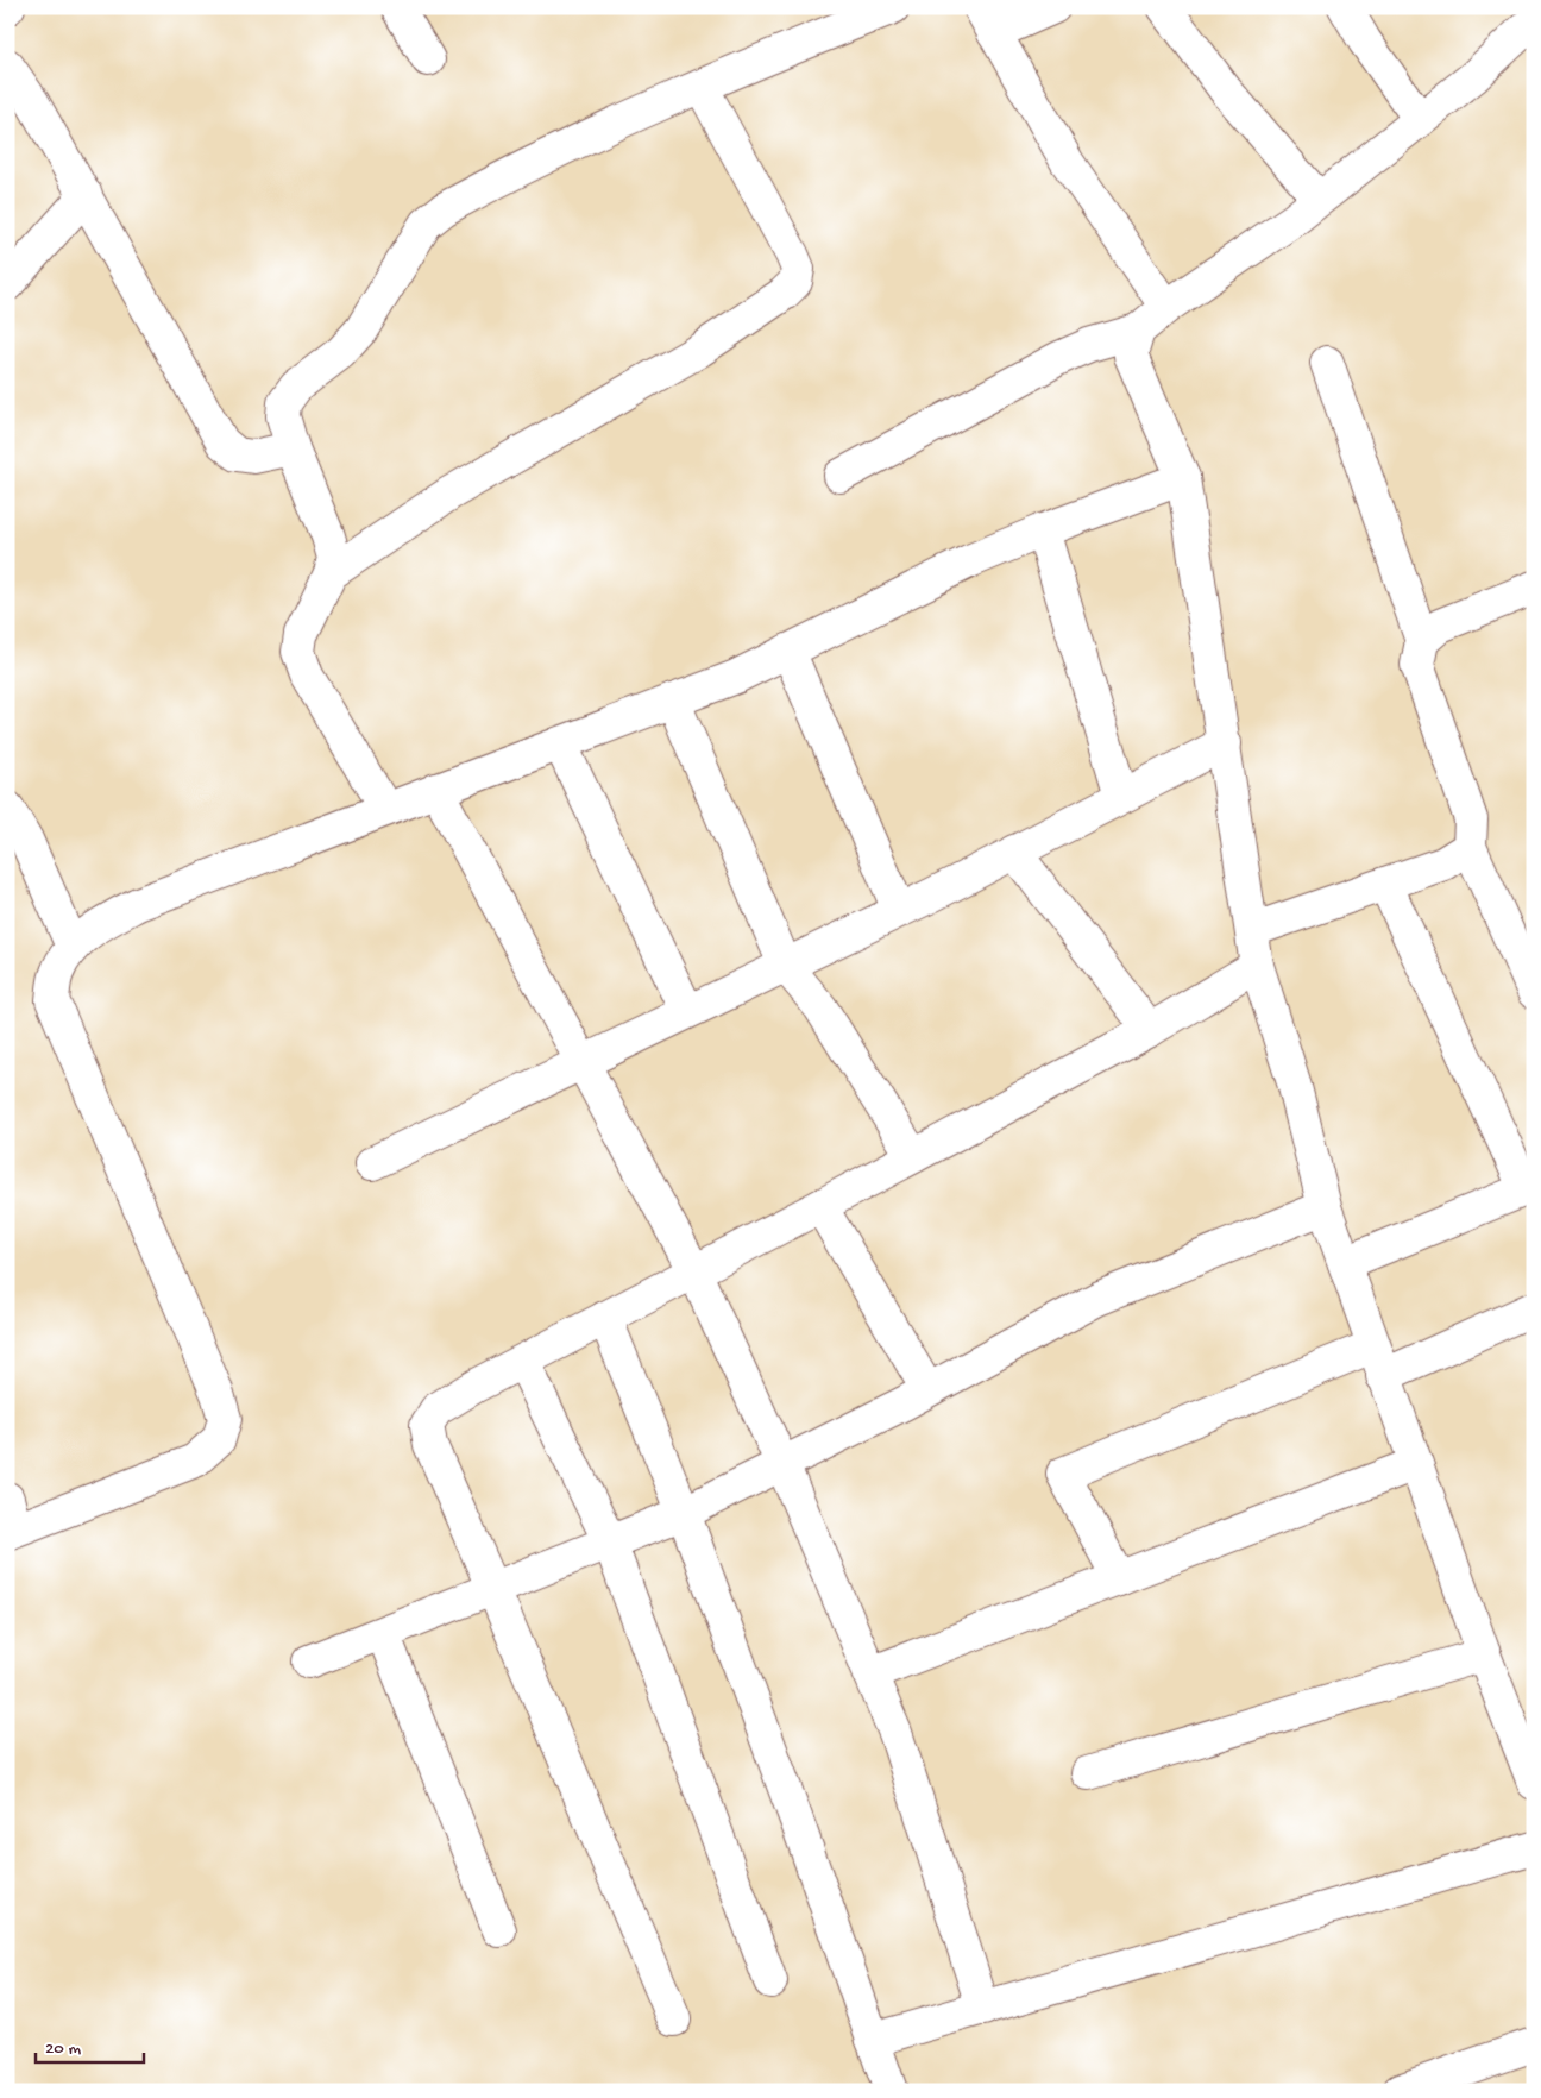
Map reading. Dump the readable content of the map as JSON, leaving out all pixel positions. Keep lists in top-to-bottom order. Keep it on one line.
{"scale_bar":"20 m"}
